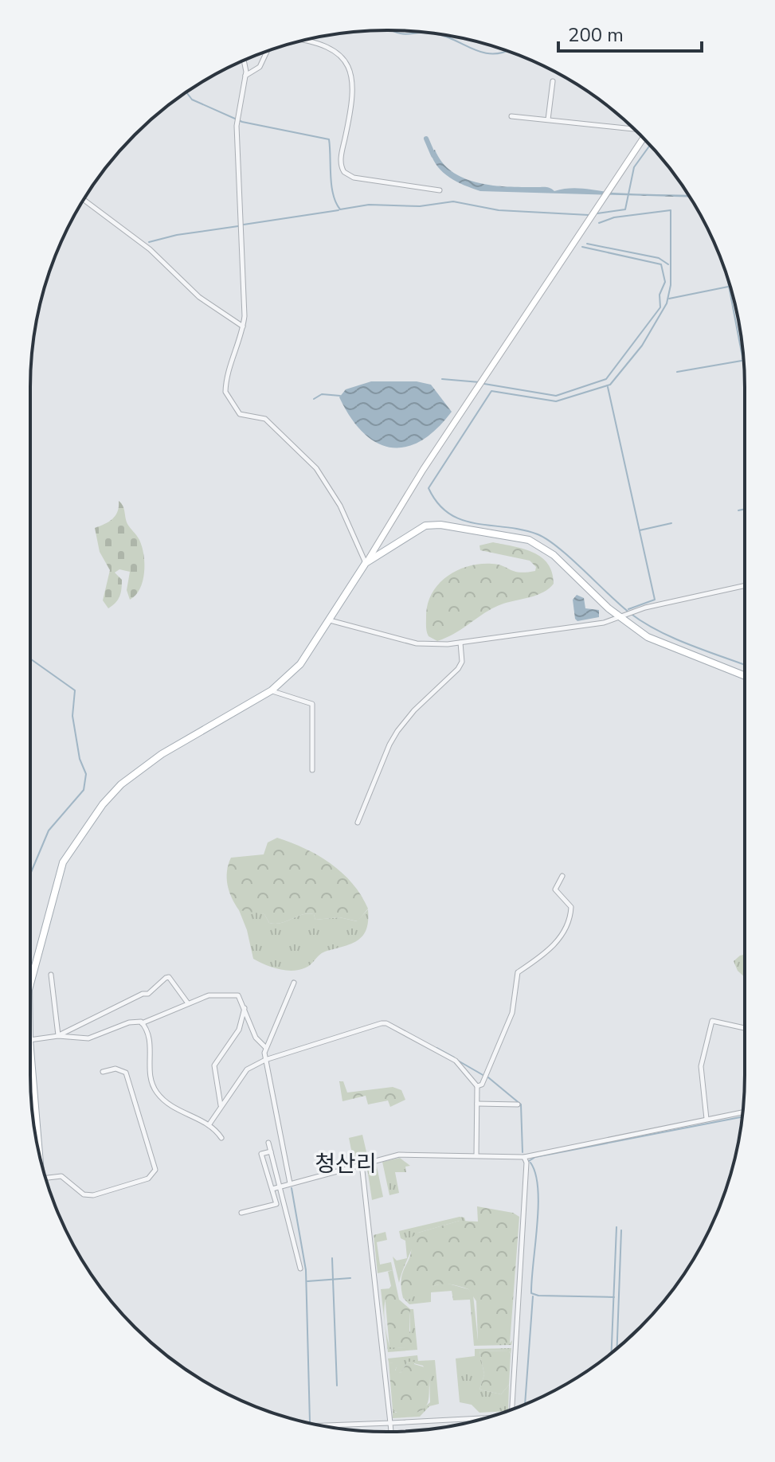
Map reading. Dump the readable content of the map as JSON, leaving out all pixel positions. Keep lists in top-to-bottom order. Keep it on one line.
{"districts":["청산리"],"scale_bar":"200 m"}
